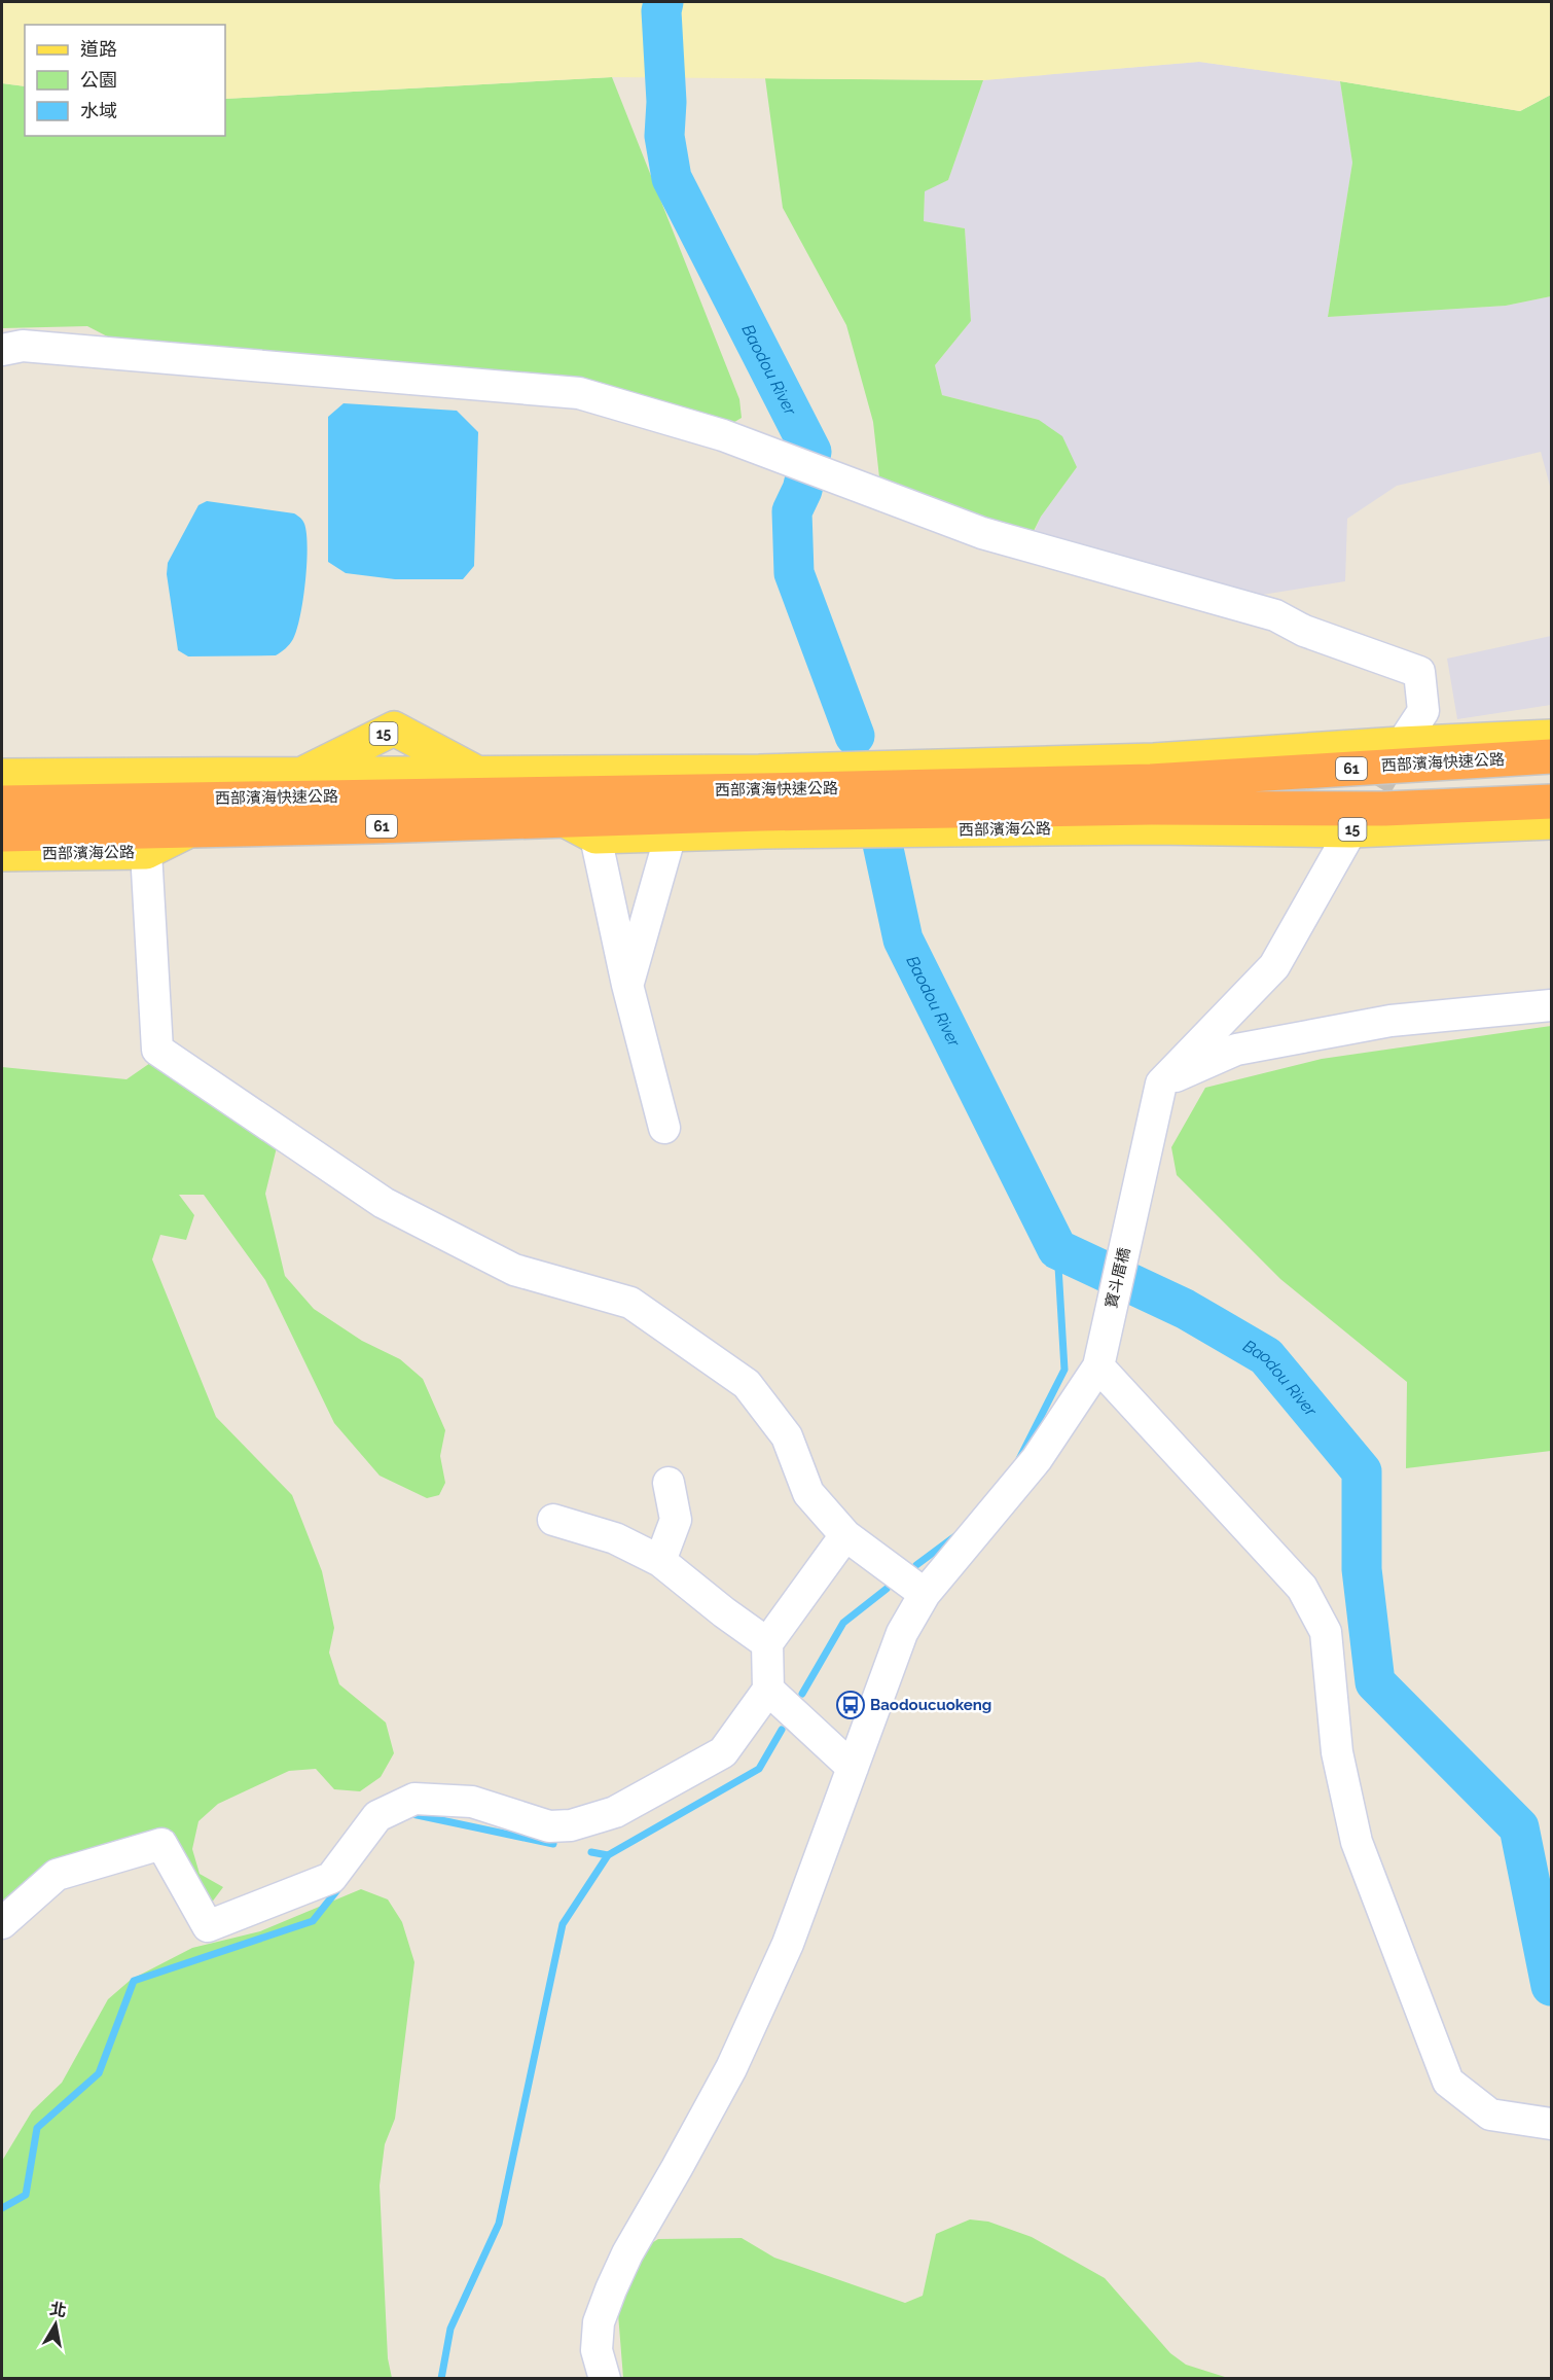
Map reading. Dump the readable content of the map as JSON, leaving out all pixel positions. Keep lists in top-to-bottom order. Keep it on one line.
{"streets":{"highway":["西部濱海快速公路","61"],"main road":["15","西部濱海公路"],"street":["寶斗厝橋"]},"water":["Baodou River"],"places":{"bus stop":["Baodoucuokeng"]},"legend":["道路","公園","水域"],"north":"top"}
